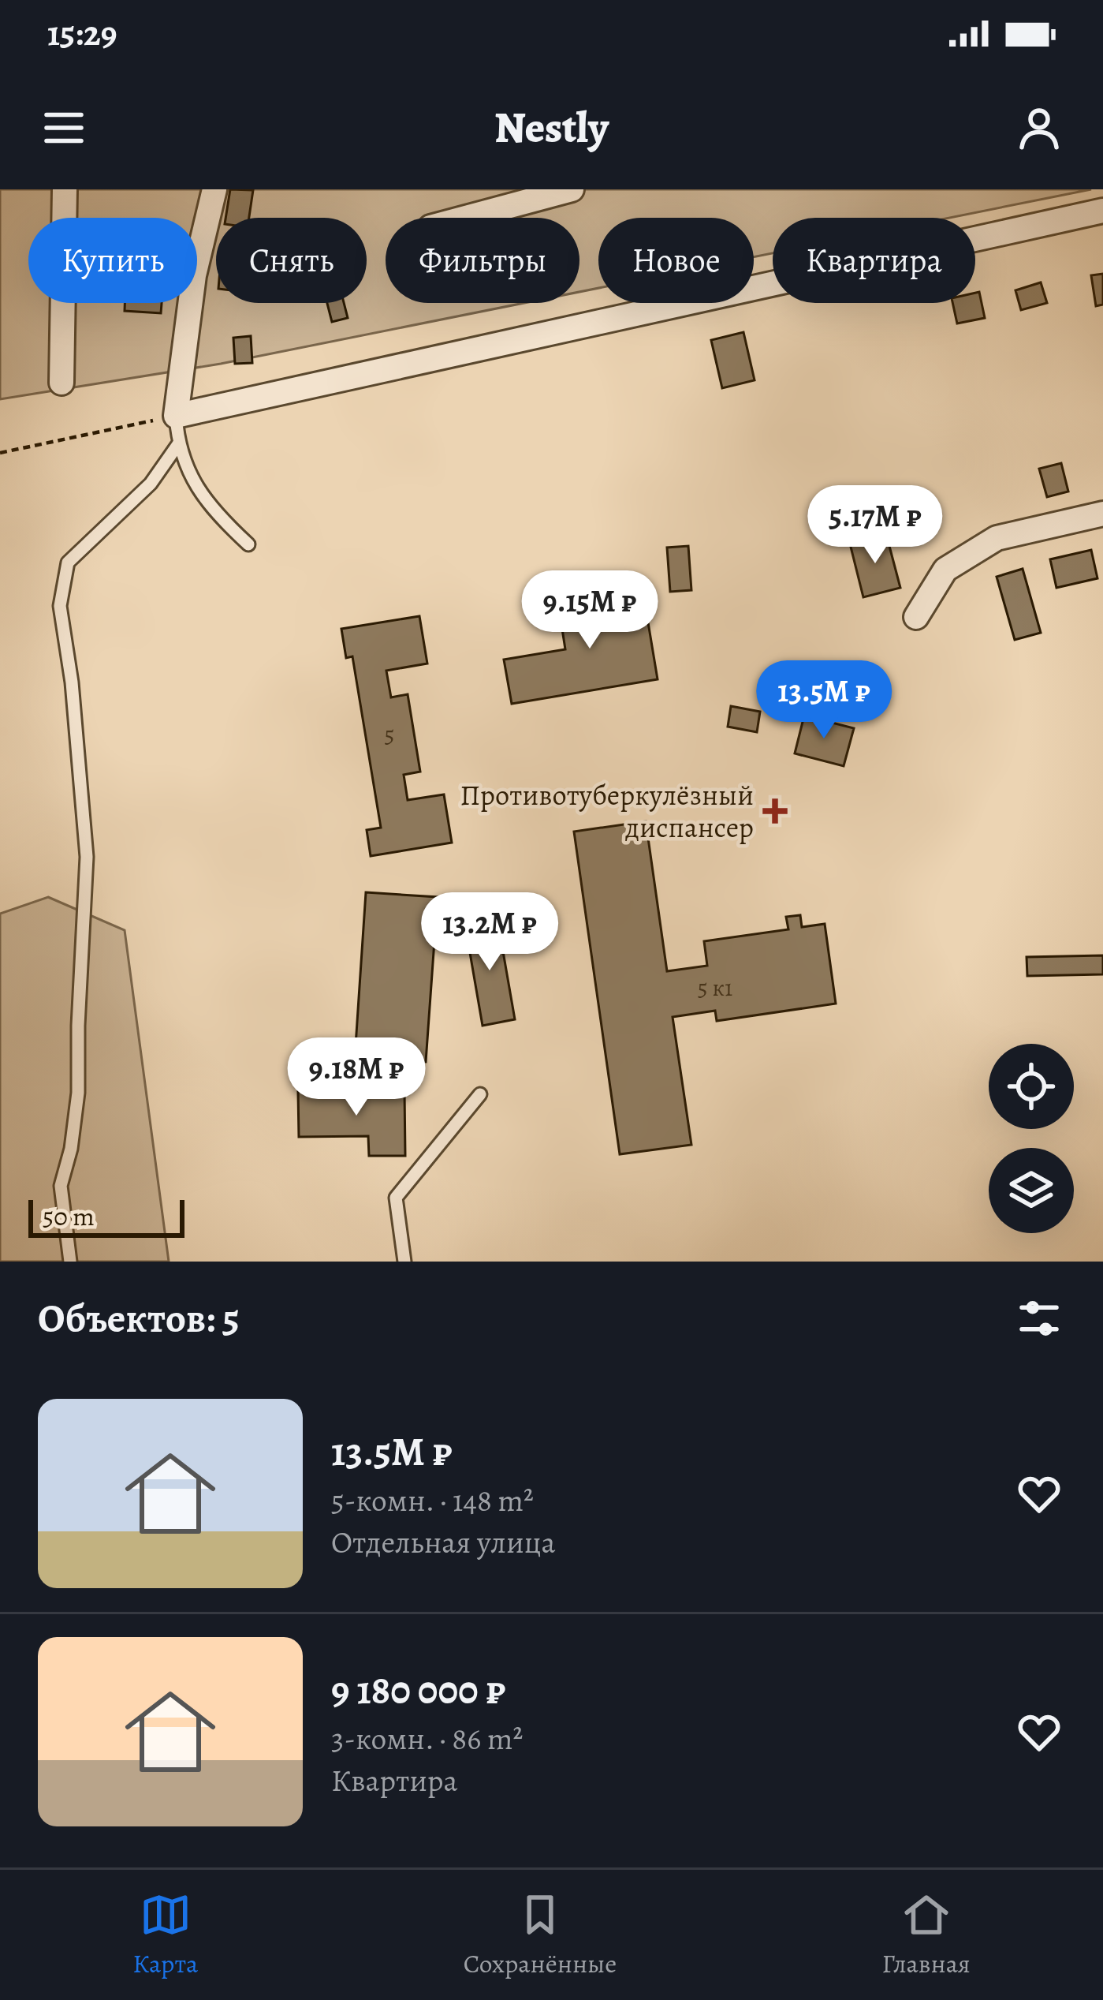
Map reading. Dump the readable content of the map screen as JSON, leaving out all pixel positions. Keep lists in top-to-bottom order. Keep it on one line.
{"places":{"health":["Противотуберкулёзный диспансер"]},"house_numbers":["5","5 к1"],"scale_bar":"50 m","page":{"status":"15:29","header":"Nestly","chip":["Купить","Снять","Фильтры","Новое","Квартира"],"price":["5.17M ₽","9.15M ₽","13.5M ₽","13.2M ₽","9.18M ₽"],"scale":"50 m","heading":"Объектов: 5","list":[{"name":"13.5M ₽","note":"5-комн. · 148 m² · Отдельная улица"},{"name":"9 180 000 ₽","note":"3-комн. · 86 m² · Квартира"}],"tabs":["Карта","Сохранённые","Главная"]}}
